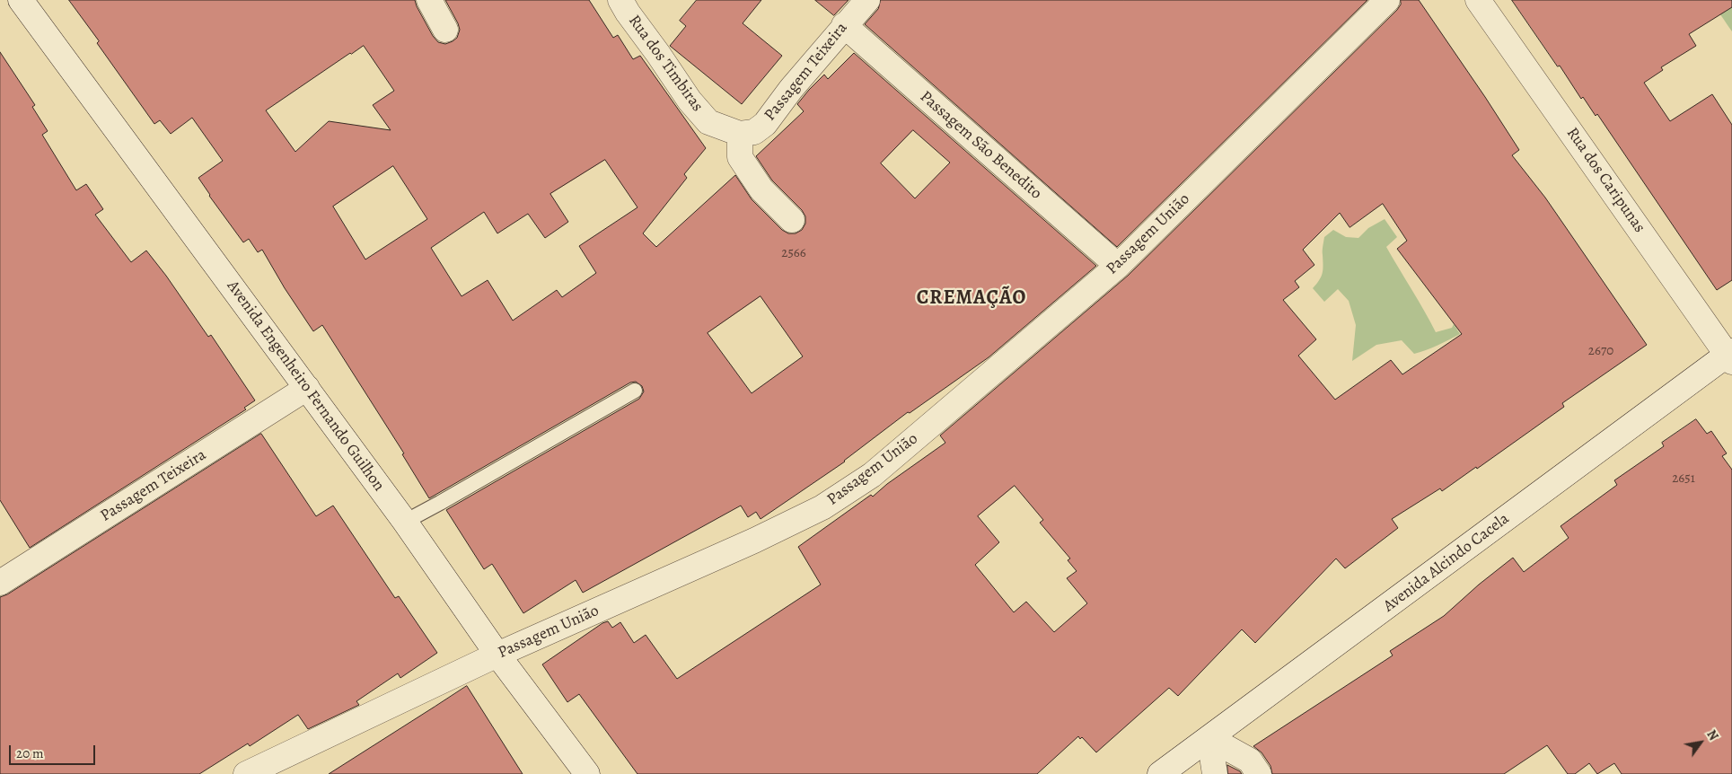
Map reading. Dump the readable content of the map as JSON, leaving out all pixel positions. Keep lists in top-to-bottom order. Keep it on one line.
{"streets":{"street":["Rua dos Timbiras","Passagem Teixeira","Passagem São Benedito","Rua dos Caripunas","Passagem União","Avenida Engenheiro Fernando Guilhon","Avenida Alcindo Cacela"]},"crossings":[["Rua dos Timbiras","Passagem Teixeira"],["Passagem Teixeira","Passagem São Benedito"],["Passagem Teixeira","Avenida Engenheiro Fernando Guilhon"],["Passagem São Benedito","Passagem União"],["Rua dos Caripunas","Avenida Alcindo Cacela"],["Passagem União","Avenida Engenheiro Fernando Guilhon"]],"districts":["CREMAÇÃO"],"house_numbers":["2566","2670","2651"],"scale_bar":"20 m","north":"top right"}
